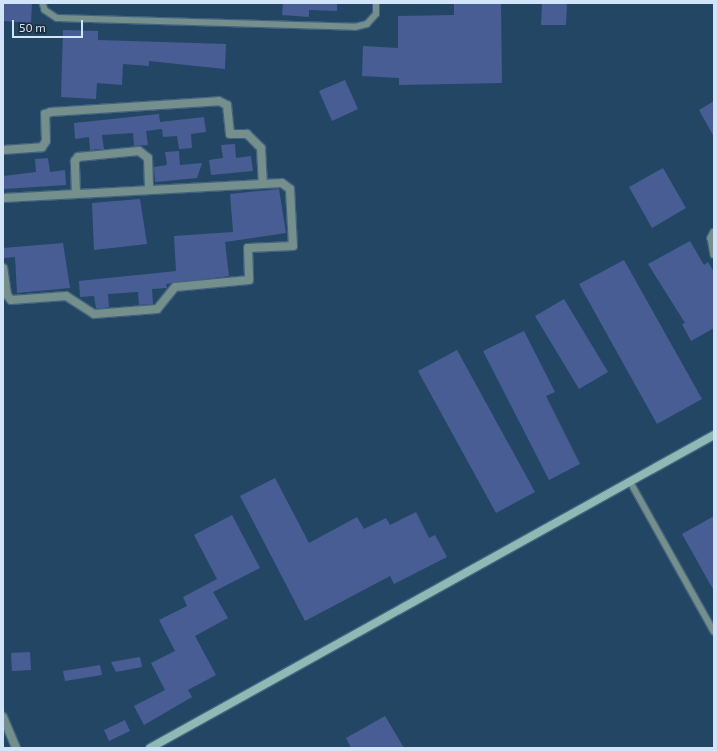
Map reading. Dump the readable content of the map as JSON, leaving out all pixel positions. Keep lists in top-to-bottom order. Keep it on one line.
{"scale_bar":"50 m"}
